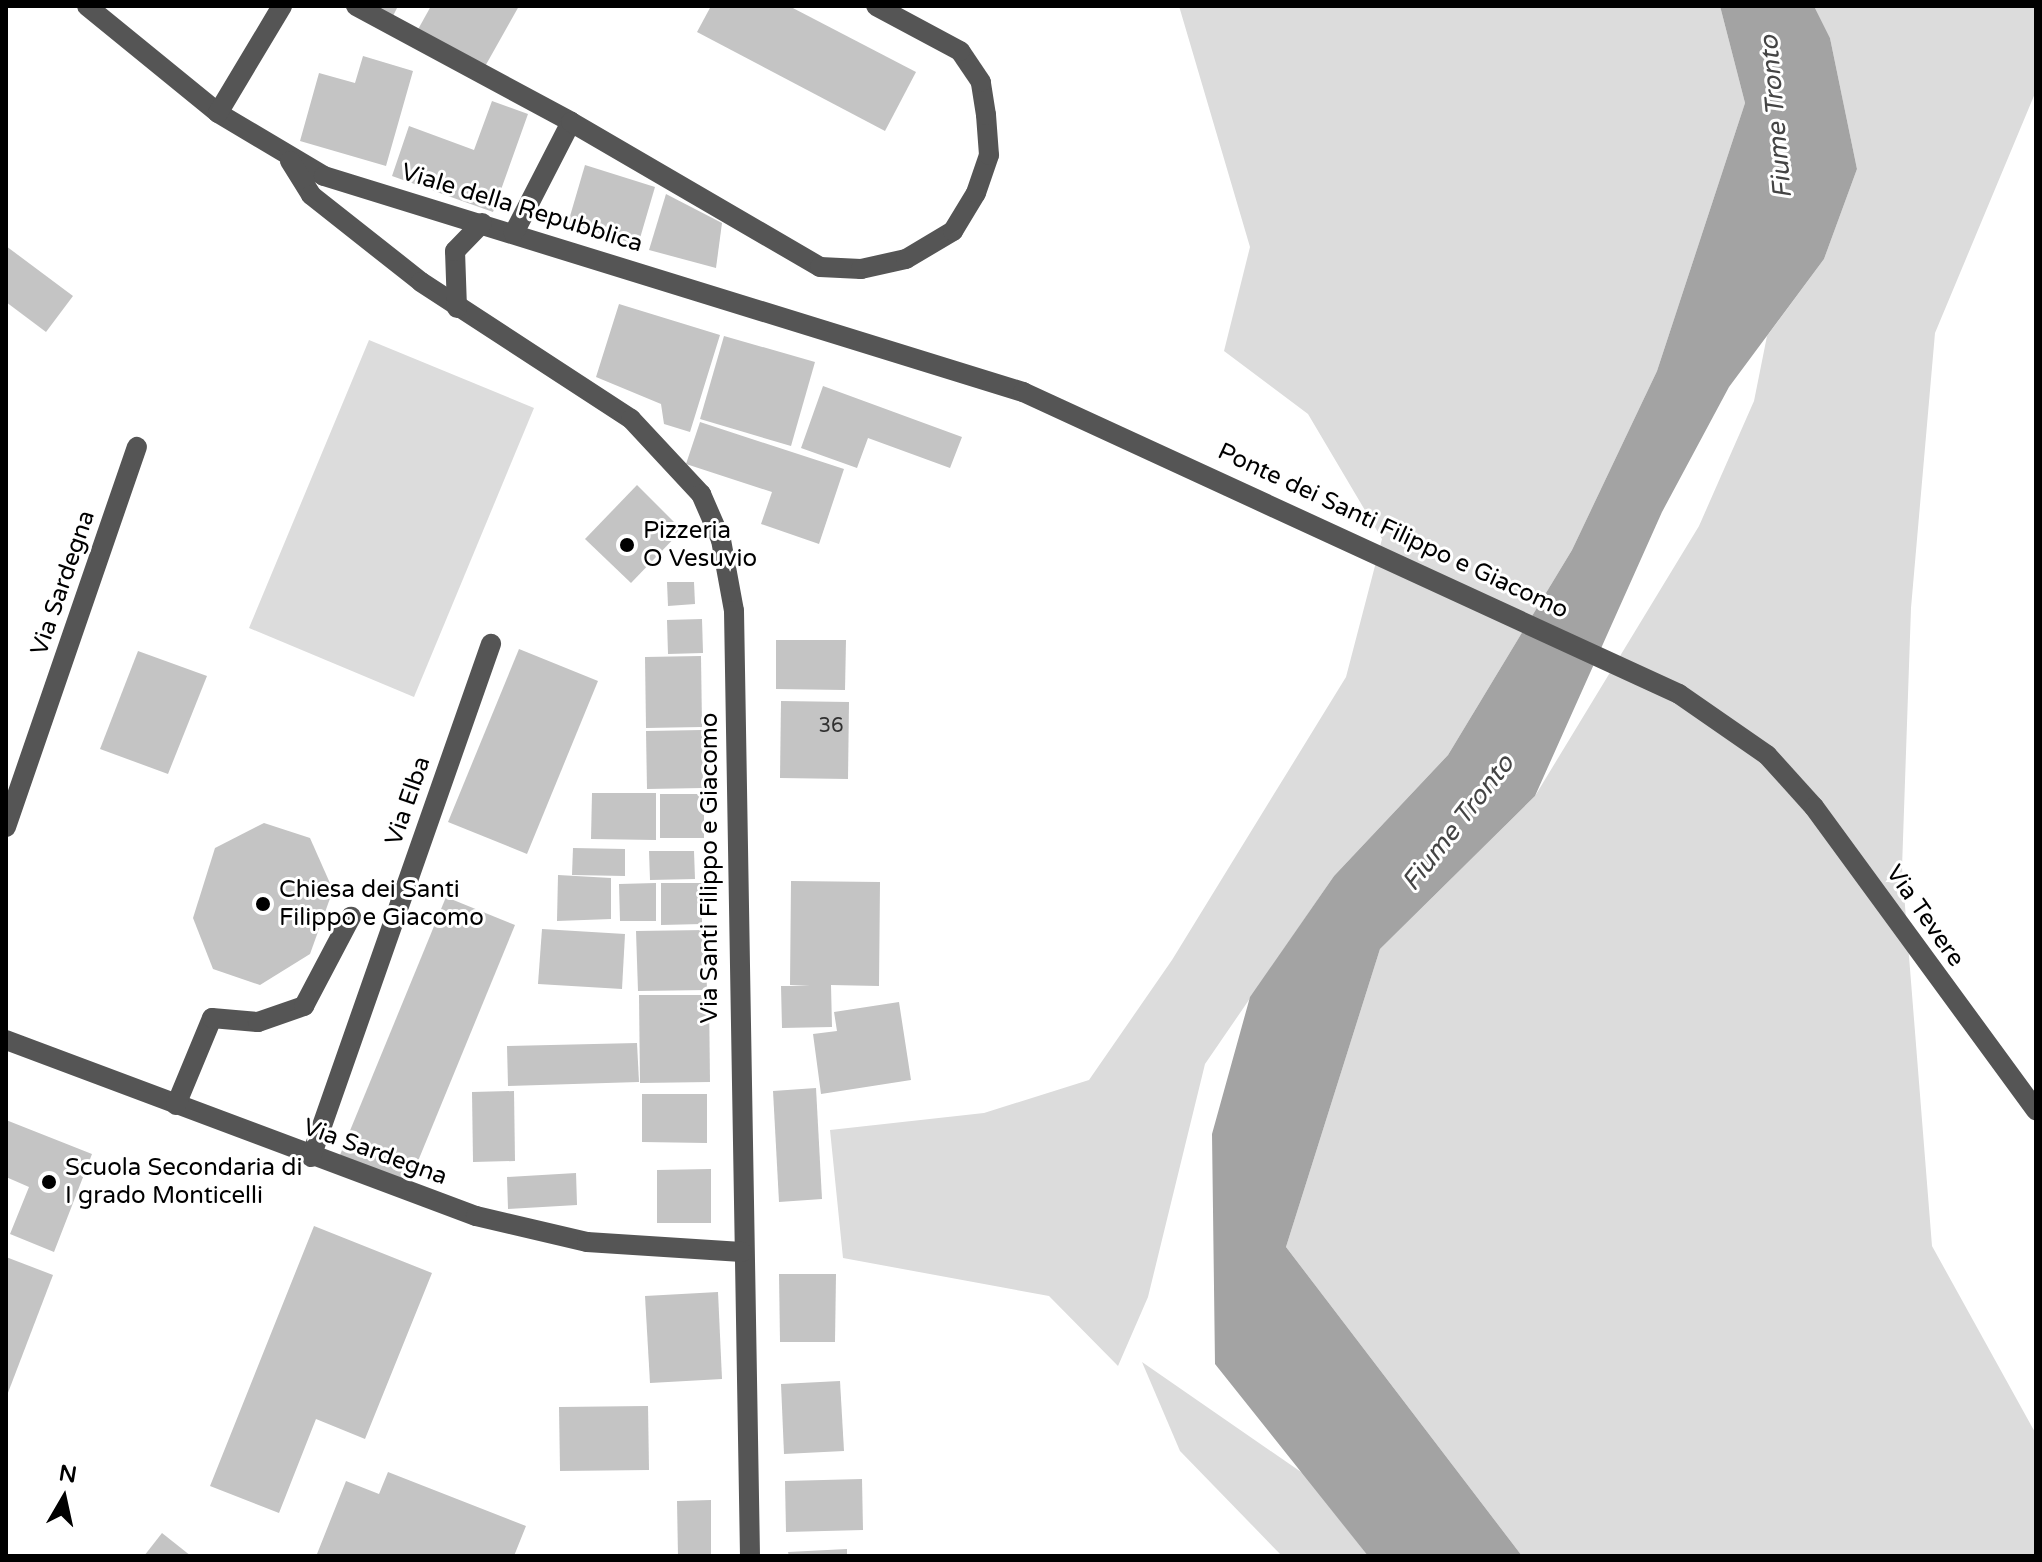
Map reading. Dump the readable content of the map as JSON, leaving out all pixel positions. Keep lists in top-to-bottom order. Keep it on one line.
{"streets":{"street":["Viale della Repubblica","Ponte dei Santi Filippo e Giacomo","Via Sardegna","Via Elba","Via Santi Filippo e Giacomo","Via Tevere"]},"crossings":[["Viale della Repubblica","Ponte dei Santi Filippo e Giacomo"],["Viale della Repubblica","Via Santi Filippo e Giacomo"],["Ponte dei Santi Filippo e Giacomo","Via Tevere"],["Via Sardegna","Via Elba"],["Via Sardegna","Via Santi Filippo e Giacomo"]],"water":["Fiume Tronto"],"places":["Pizzeria O Vesuvio","Chiesa dei Santi Filippo e Giacomo","Scuola Secondaria di I grado Monticelli"],"house_numbers":["36"],"north":"top"}
